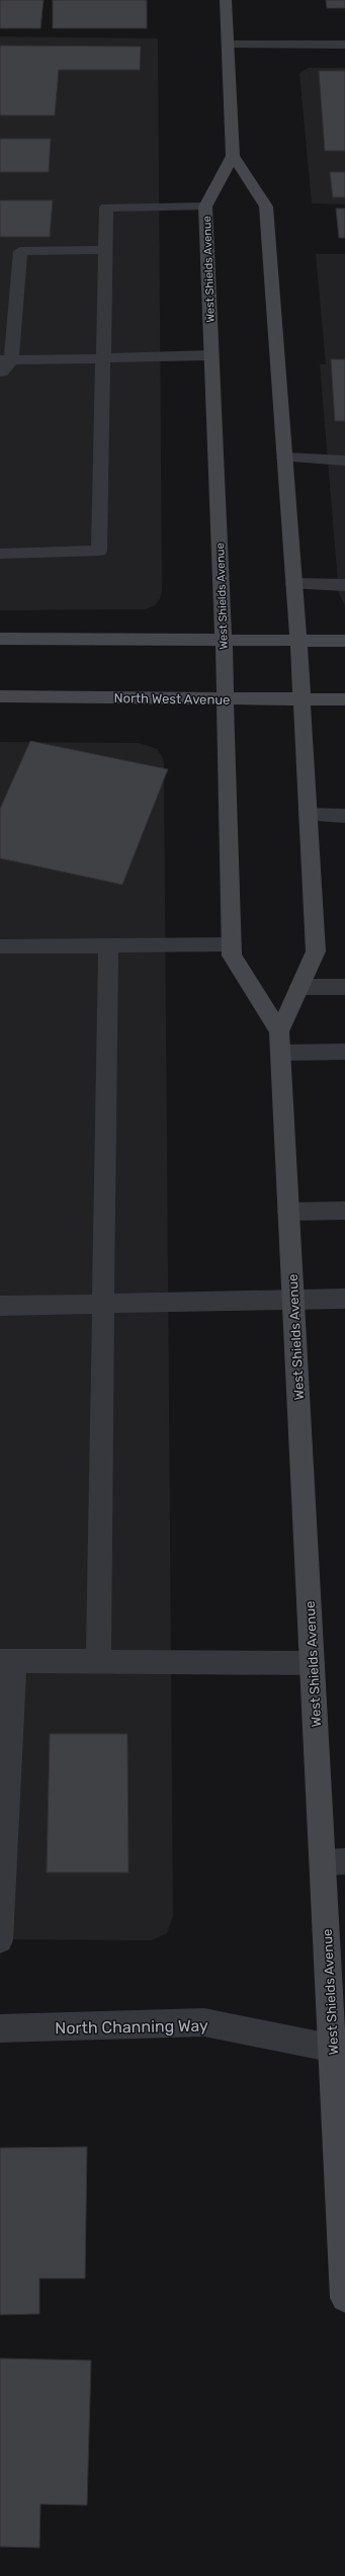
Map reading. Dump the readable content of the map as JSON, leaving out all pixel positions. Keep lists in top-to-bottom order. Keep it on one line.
{"streets":{"main road":["West Shields Avenue","North West Avenue"],"street":["North Channing Way"]},"crossings":[["West Shields Avenue","North West Avenue"],["West Shields Avenue","North Channing Way"]]}
